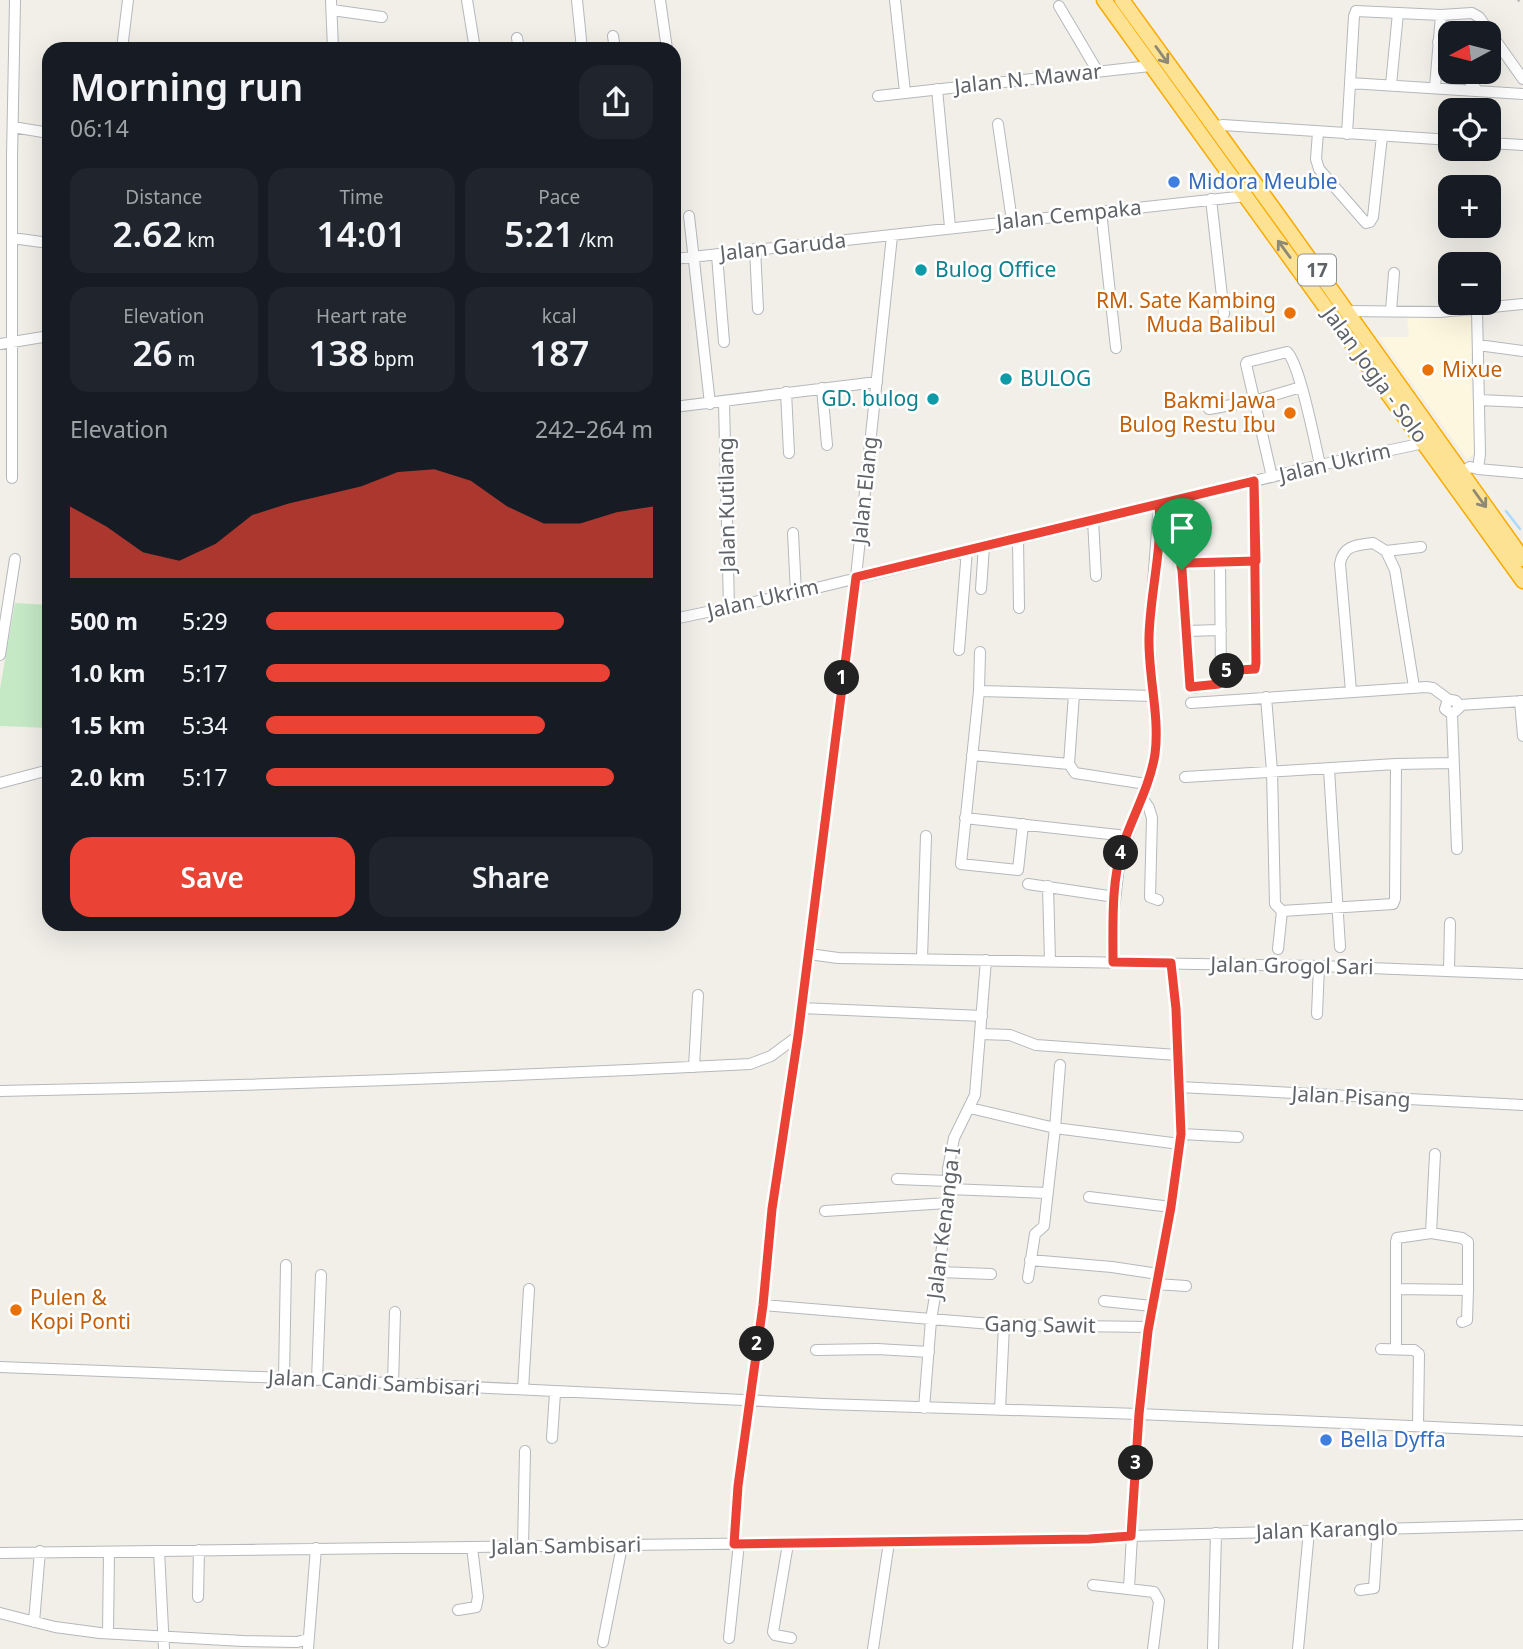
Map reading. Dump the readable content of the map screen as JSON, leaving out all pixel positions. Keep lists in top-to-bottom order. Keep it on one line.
{"streets":{"highway":["17","Jalan Jogja - Solo"],"street":["Jalan N. Mawar","Jalan Cempaka","Jalan Garuda","Jalan Ukrim","Jalan Elang","Jalan Kutilang","Jalan Grogol Sari","Jalan Pisang","Jalan Kenanga I","Gang Sawit","Jalan Candi Sambisari","Jalan Karanglo","Jalan Sambisari"]},"crossings":[["Jalan N. Mawar","Jalan Jogja - Solo"],["Jalan Cempaka","Jalan Garuda"],["Jalan Cempaka","Jalan Jogja - Solo"],["Jalan Cempaka","Jalan Elang"],["Jalan Garuda","Jalan Elang"],["Jalan Jogja - Solo","Jalan Ukrim"],["Jalan Ukrim","Jalan Elang"],["Jalan Ukrim","Jalan Kutilang"],["Jalan Elang","Jalan Grogol Sari"],["Jalan Elang","Gang Sawit"],["Jalan Elang","Jalan Candi Sambisari"],["Jalan Elang","Jalan Sambisari"],["Jalan Grogol Sari","Jalan Kenanga I"],["Jalan Kenanga I","Gang Sawit"],["Jalan Kenanga I","Jalan Candi Sambisari"],["Jalan Karanglo","Jalan Sambisari"]],"places":["Midora Meuble","Bulog Office","RM. Sate Kambing Muda Balibul","Mixue","BULOG","GD. bulog","Bakmi Jawa Bulog Restu Ibu","Pulen & Kopi Ponti","Bella Dyffa"],"north":"left","page":{"map_buttons":["+","−"],"heading":["Morning run","06:14"],"stats":[["Distance","2.62 km"],["Time","14:01"],["Pace","5:21 /km"],["Elevation","26 m"],["Heart rate","138 bpm"],["kcal","187"]],"chart":["Elevation","242–264 m"],"list":[{"name":"500 m","note":"5:29"},{"name":"1.0 km","note":"5:17"},{"name":"1.5 km","note":"5:34"},{"name":"2.0 km","note":"5:17"}],"pins":["5","1","4","2","3"],"buttons":["Save","Share"]}}
